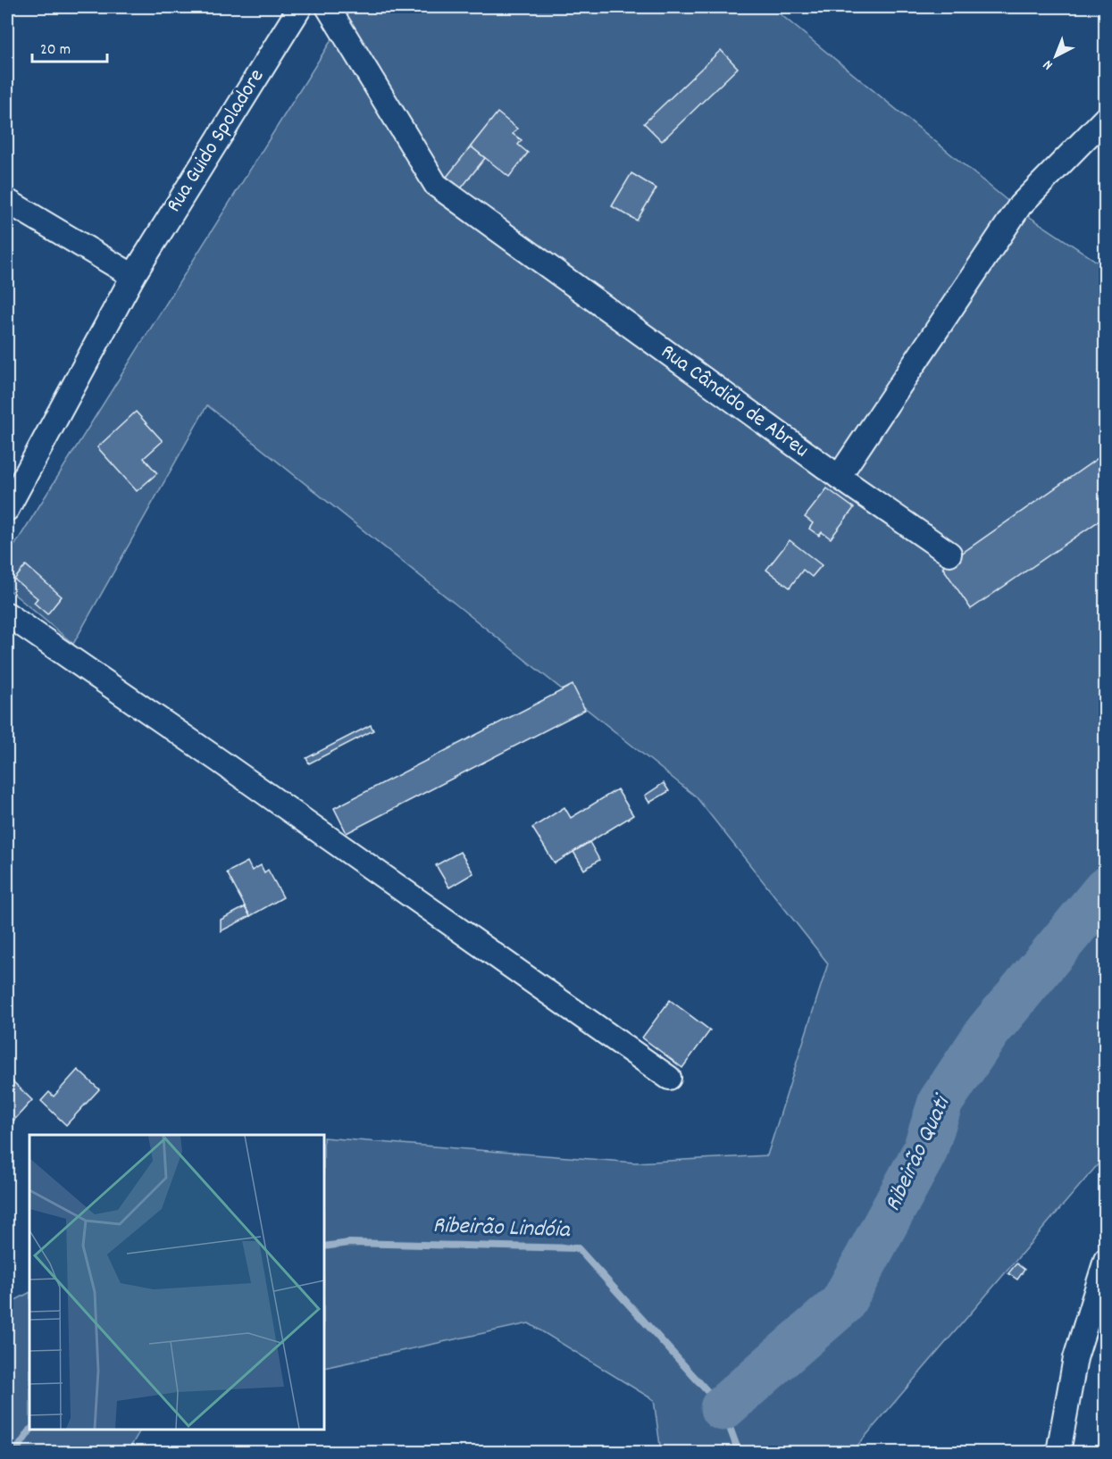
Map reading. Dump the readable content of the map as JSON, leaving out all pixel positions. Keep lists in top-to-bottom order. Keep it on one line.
{"streets":{"street":["Rua Guido Spoladore","Rua Cândido de Abreu"]},"water":["Ribeirão Quati","Ribeirão Lindóia"],"scale_bar":"20 m","north":"bottom left"}
